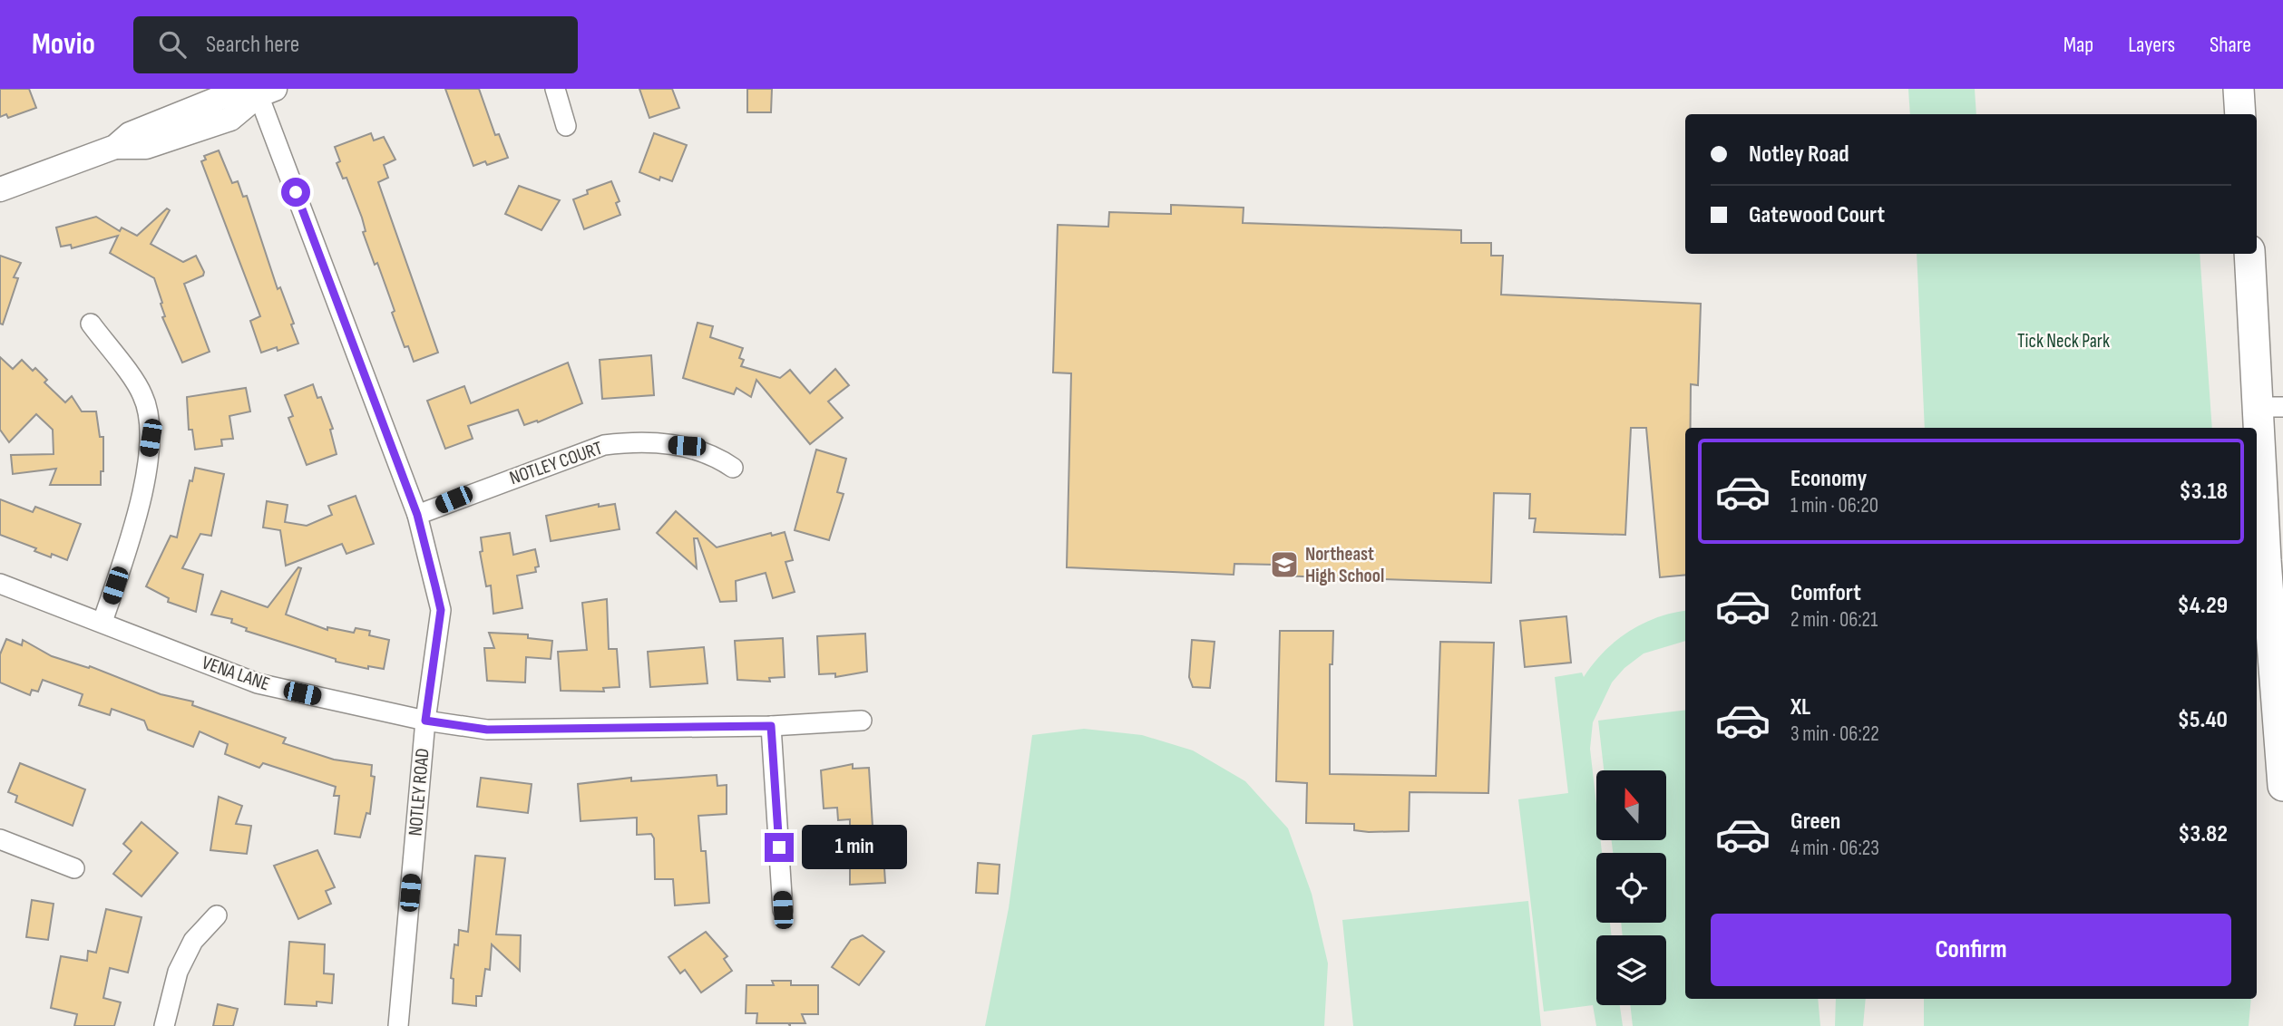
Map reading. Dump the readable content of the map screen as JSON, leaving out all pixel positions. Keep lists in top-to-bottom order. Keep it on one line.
{"streets":{"street":["NOTLEY COURT","VENA LANE","NOTLEY ROAD"]},"crossings":[["NOTLEY COURT","NOTLEY ROAD"],["VENA LANE","NOTLEY ROAD"]],"parks":["Tick Neck Park"],"places":{"school or university":["Northeast High School"]},"north":"top","page":{"header":"Movio","search":"Search here","nav":["Map","Layers","Share"],"banner":["Notley Road","Gatewood Court"],"list":[{"name":"Economy","note":"1 min · 06:20","value":"$3.18"},{"name":"Comfort","note":"2 min · 06:21","value":"$4.29"},{"name":"XL","note":"3 min · 06:22","value":"$5.40"},{"name":"Green","note":"4 min · 06:23","value":"$3.82"}],"bubble":"1 min","buttons":"Confirm"}}
